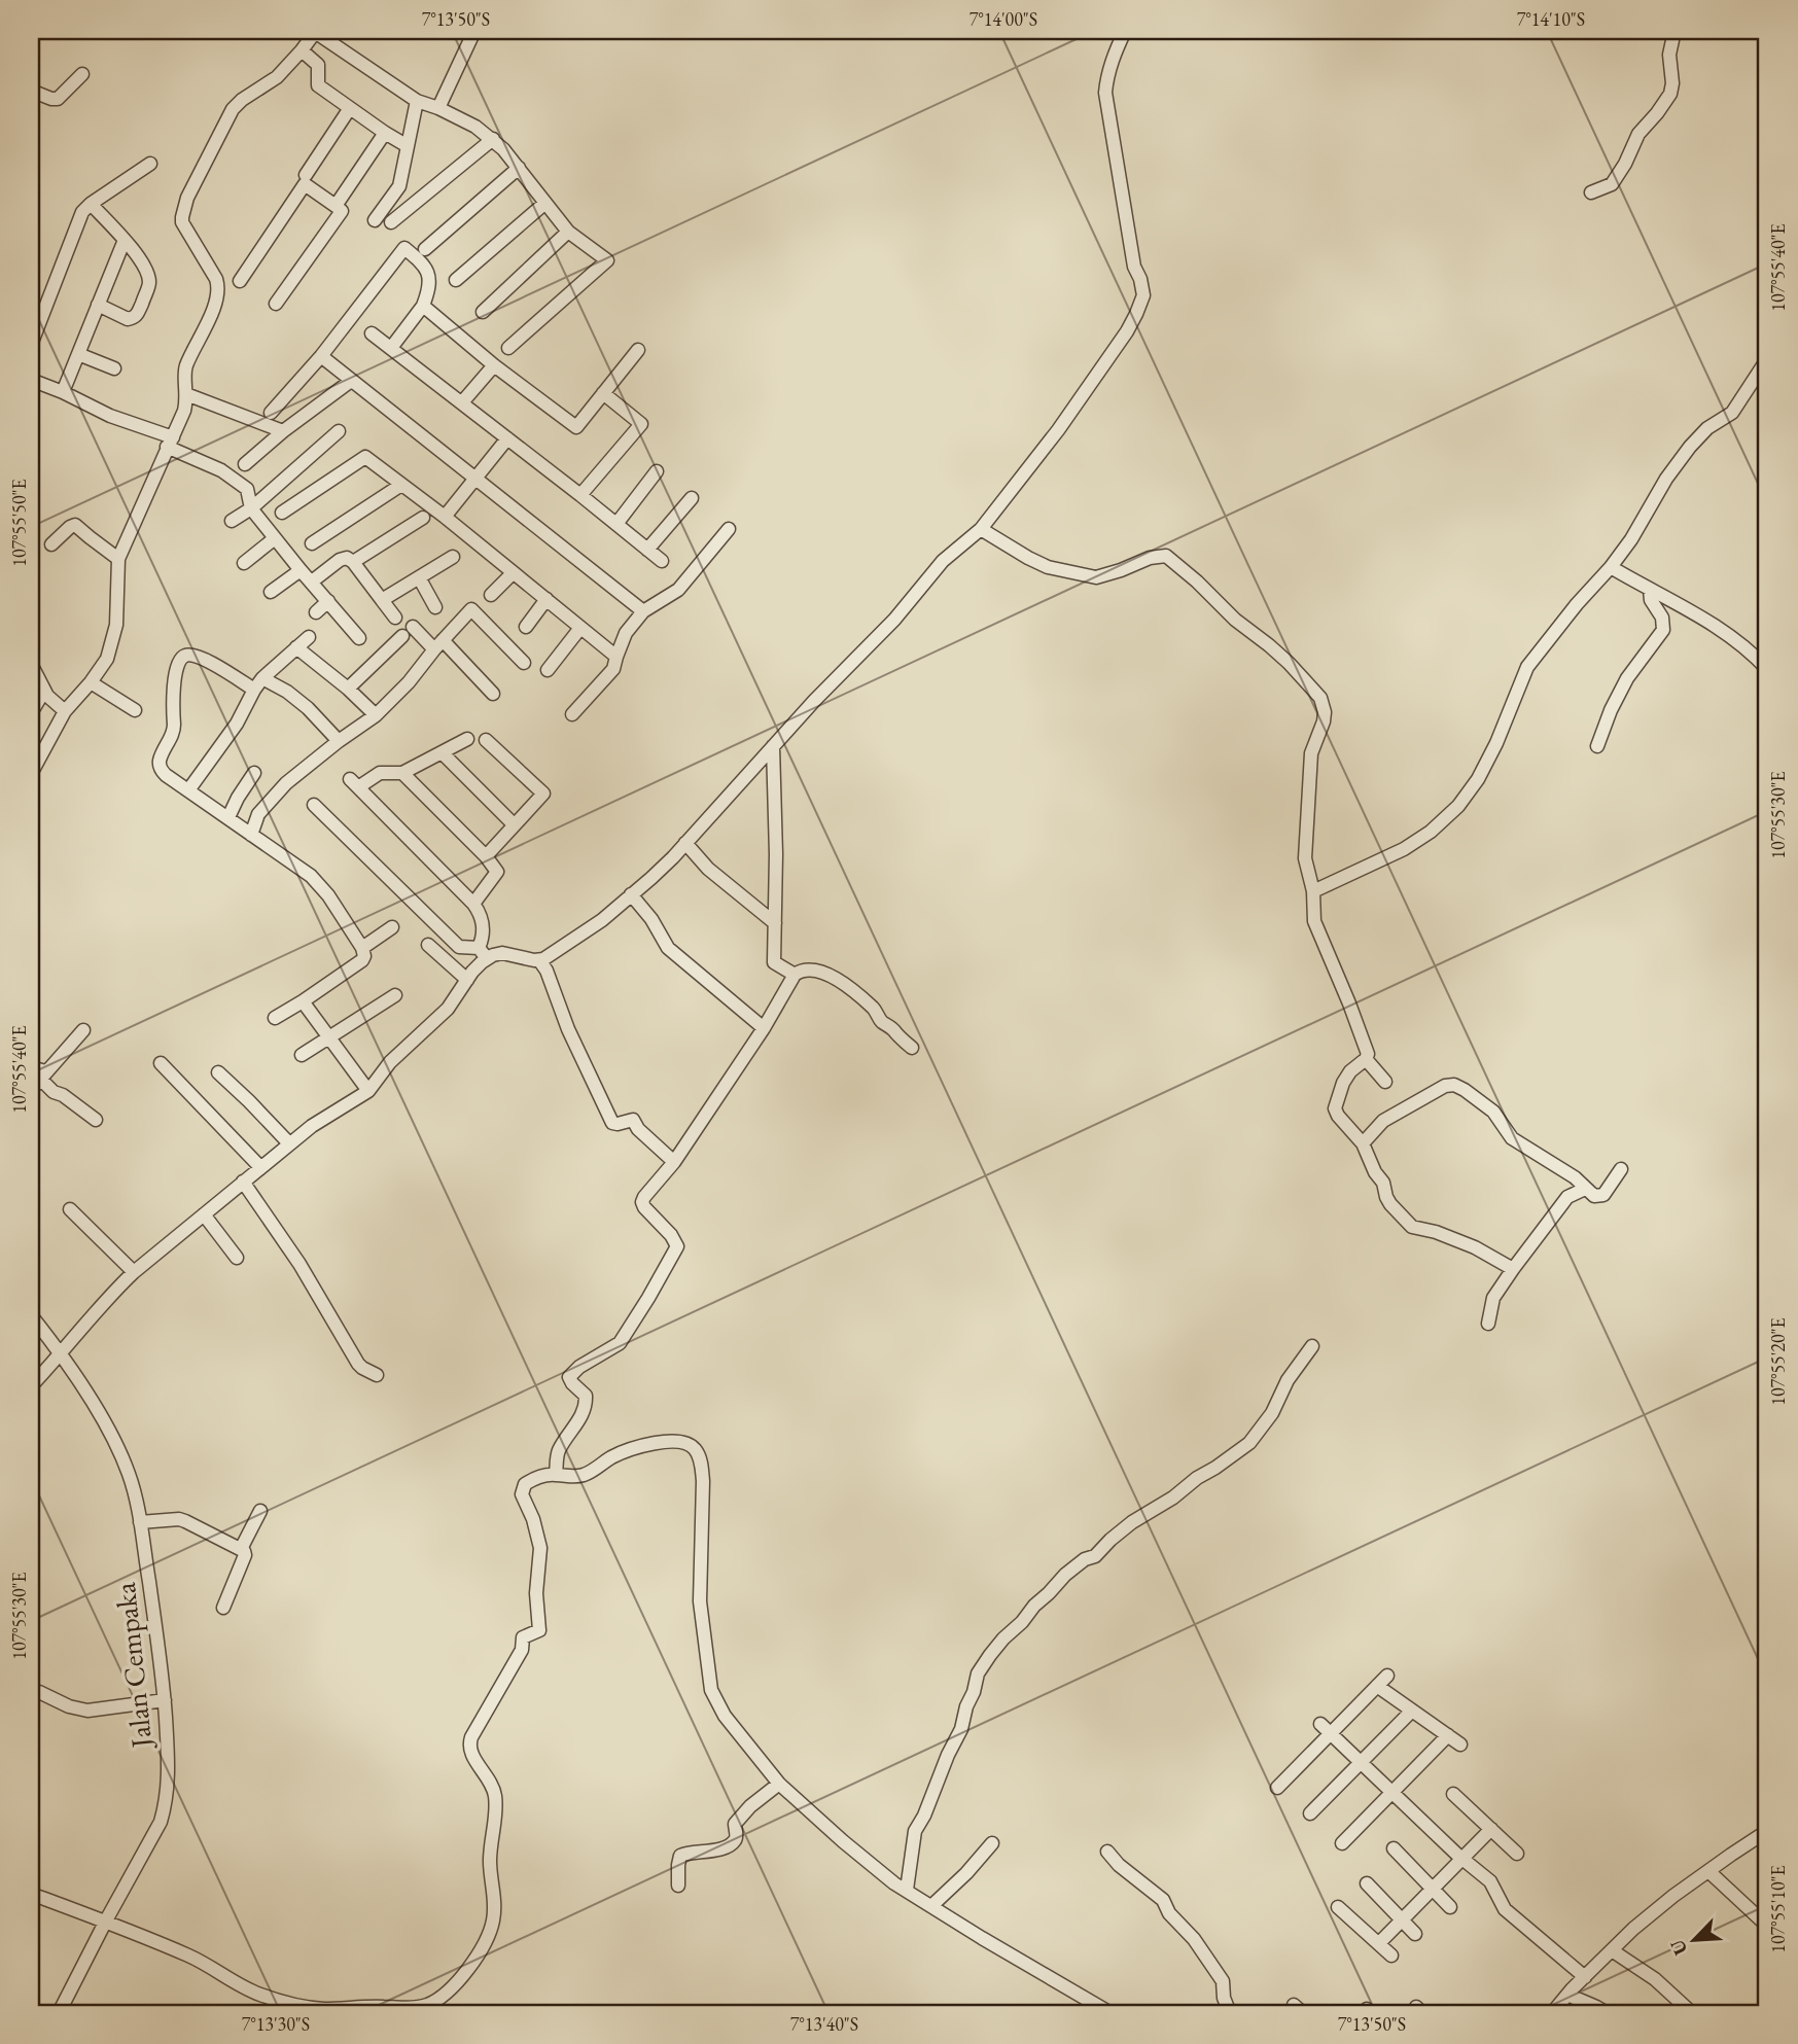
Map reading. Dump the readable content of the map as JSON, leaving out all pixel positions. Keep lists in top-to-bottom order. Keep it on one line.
{"streets":{"street":["Jalan Cempaka"]},"north":"bottom left","coordinates":["7°13'50\"S","7°14'00\"S","7°14'10\"S","107°55'40\"E","107°55'50\"E","107°55'30\"E","107°55'20\"E","107°55'10\"E","7°13'30\"S","7°13'40\"S"]}
